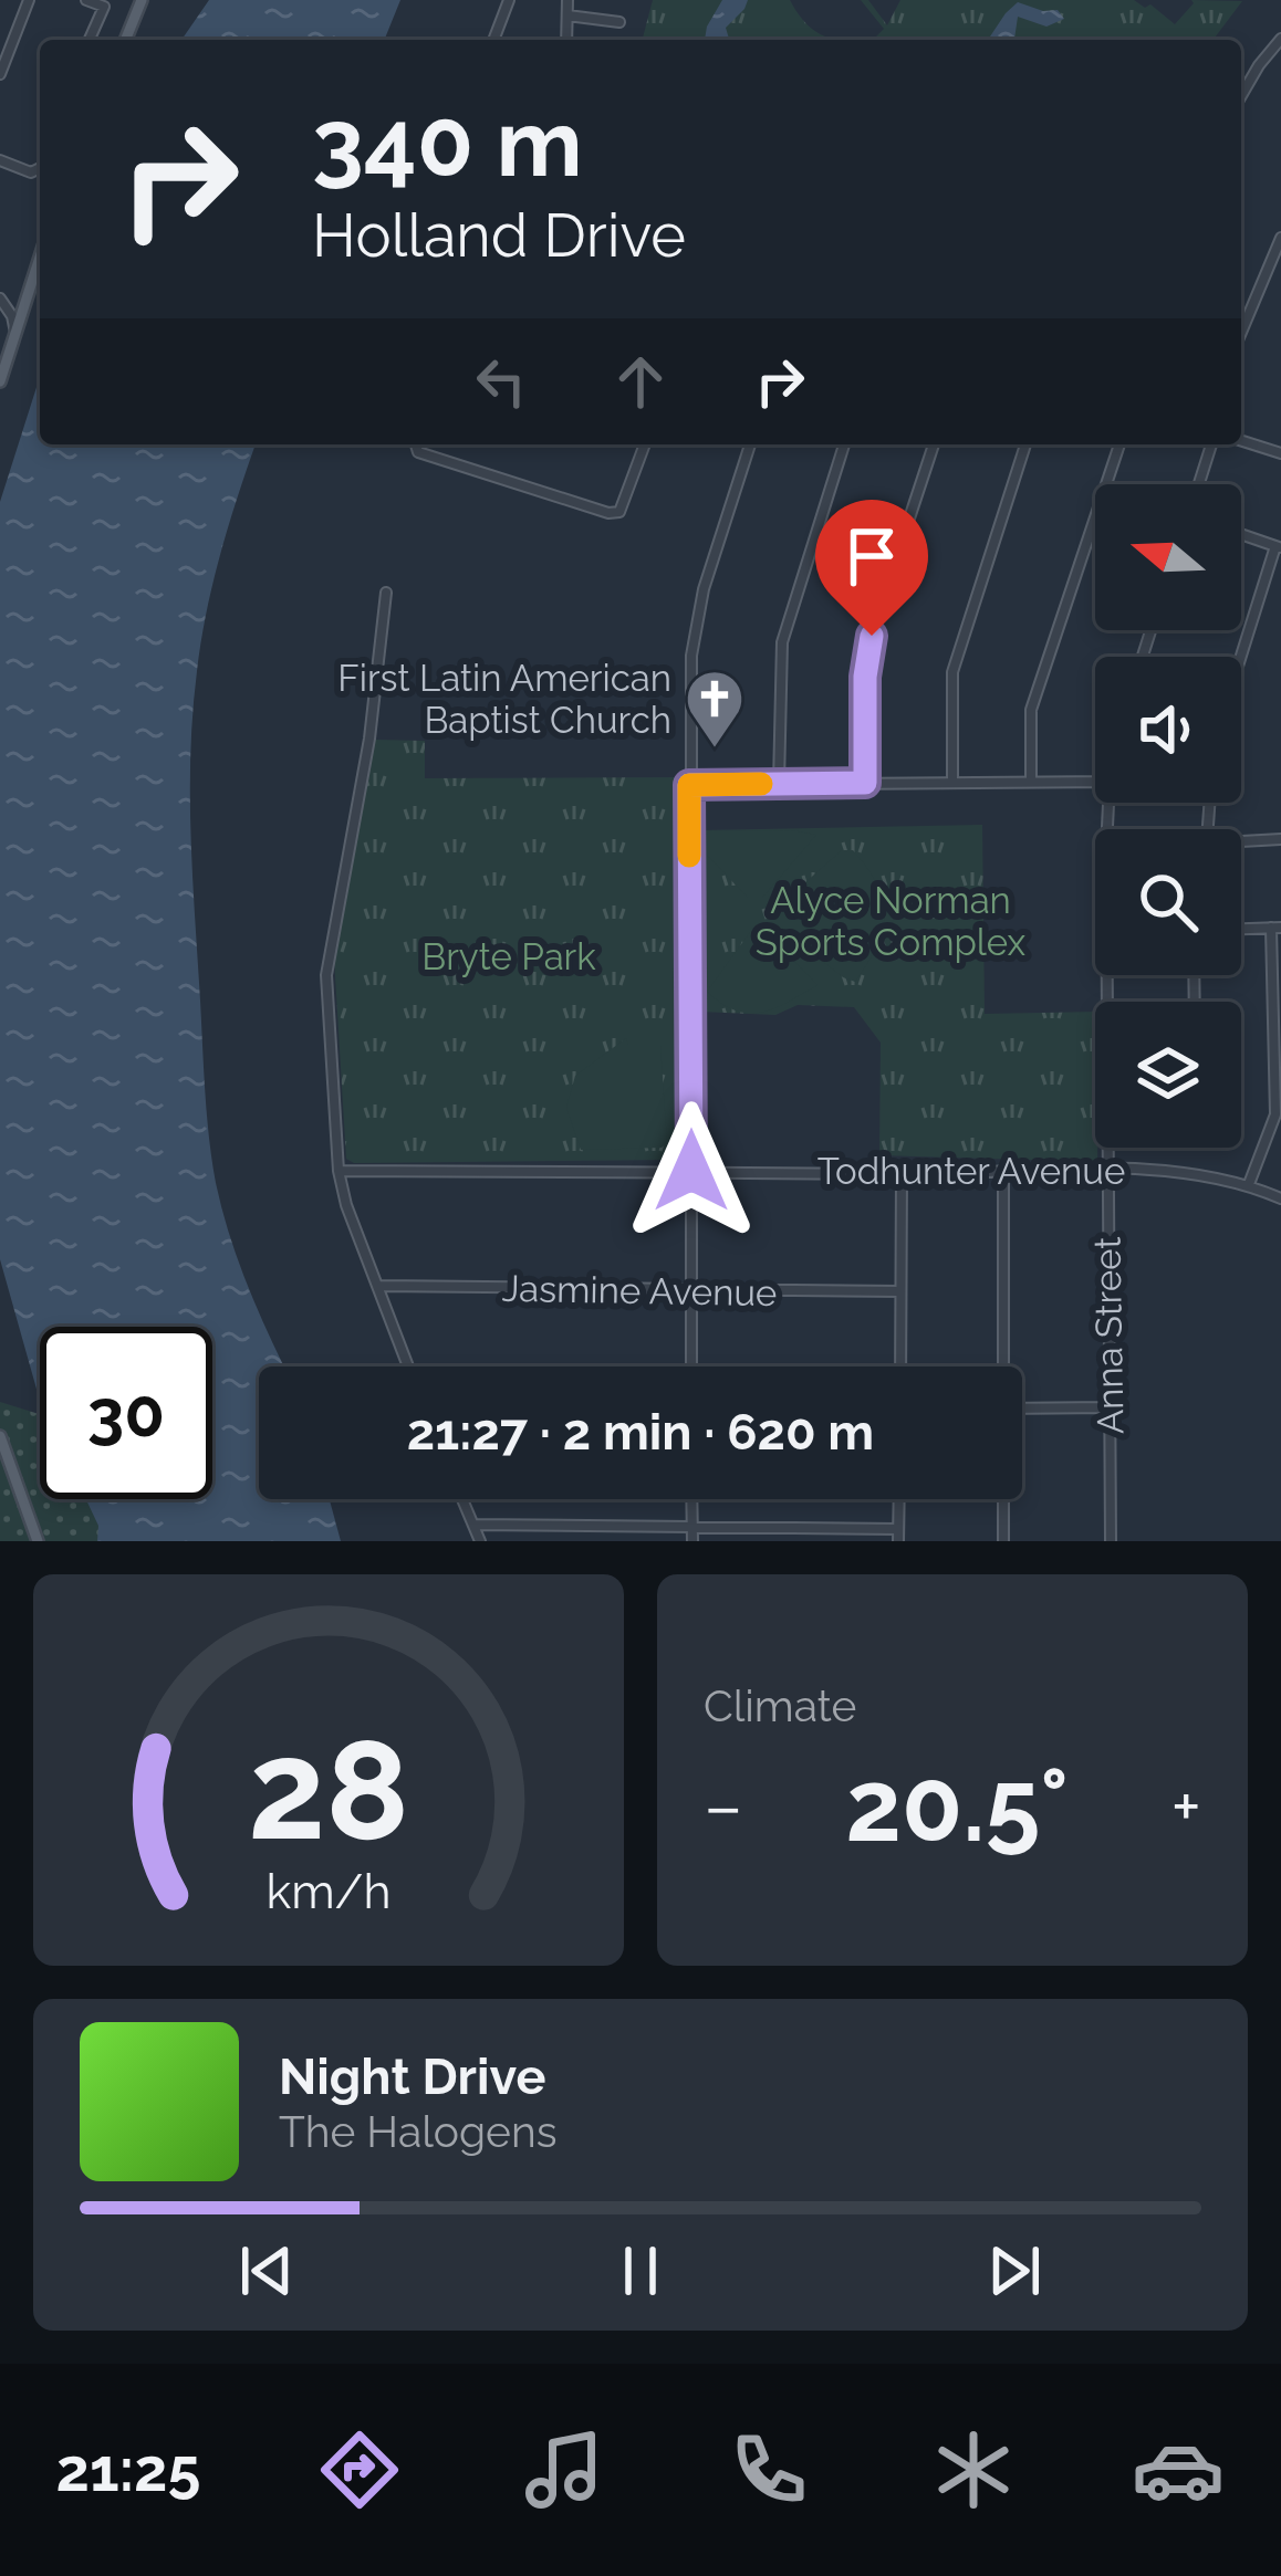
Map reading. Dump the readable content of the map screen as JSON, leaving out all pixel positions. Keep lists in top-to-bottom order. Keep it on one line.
{"streets":{"street":["Todhunter Avenue","Jasmine Avenue","Anna Street"]},"crossings":[["Todhunter Avenue","Anna Street"]],"parks":["Alyce Norman Sports Complex","Bryte Park"],"places":{"church":["First Latin American Baptist Church"]},"north":"left","page":{"turn":["340 m","Holland Drive"],"limit":"30","trip":"21:27 · 2 min · 620 m","tile":"Climate","heat":["−","20.5°","+"],"song":["Night Drive","The Halogens"],"tabs":"21:25","gauge":["28","km/h"]}}
